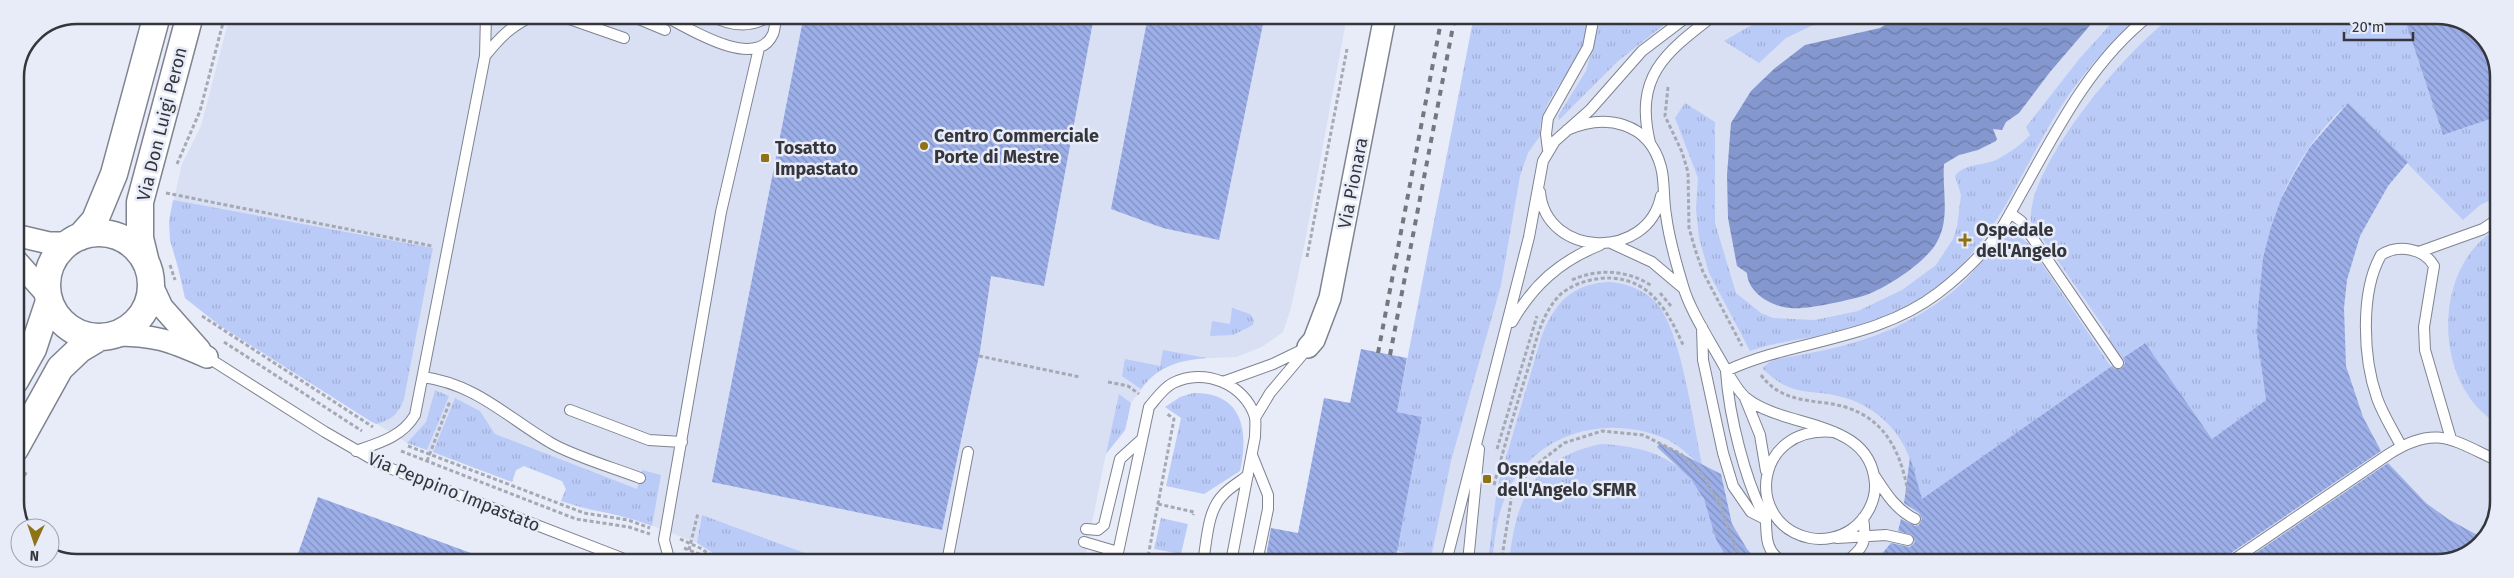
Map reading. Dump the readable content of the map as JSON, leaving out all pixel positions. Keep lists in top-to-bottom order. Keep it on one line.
{"streets":{"street":["Via Don Luigi Peron","Via Pionara","Via Peppino Impastato"]},"crossings":[["Via Don Luigi Peron","Via Peppino Impastato"]],"places":{"other":["Centro Commerciale Porte di Mestre"],"transit":["Tosatto Impastato","Ospedale dell'Angelo SFMR"],"health":["Ospedale dell'Angelo"]},"scale_bar":"20 m","north":"bottom"}
